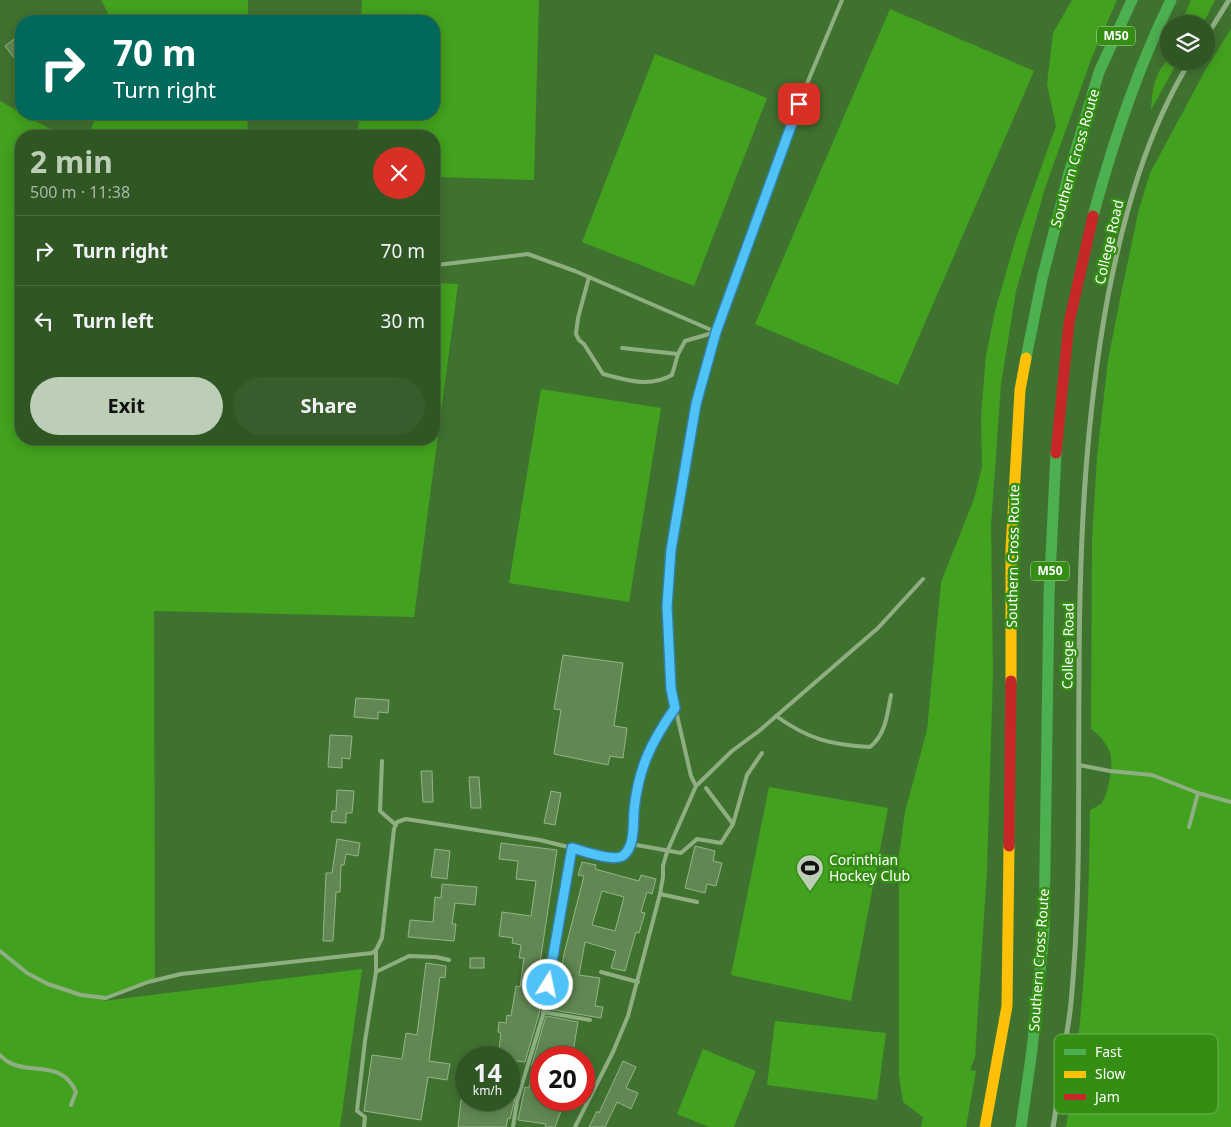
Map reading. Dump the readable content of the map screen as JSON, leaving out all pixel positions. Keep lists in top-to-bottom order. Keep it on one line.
{"streets":{"highway":["M50","Southern Cross Route"],"street":["College Road"]},"places":{"sports":["Corinthian Hockey Club"]},"legend":["Fast","Slow","Jam"],"page":{"turn":["70 m","Turn right"],"heading":["2 min","500 m · 11:38"],"list":[{"name":"Turn right","value":"70 m"},{"name":"Turn left","value":"30 m"}],"buttons":["Exit","Share"],"speed":"14 km/h","limit":"20"}}
